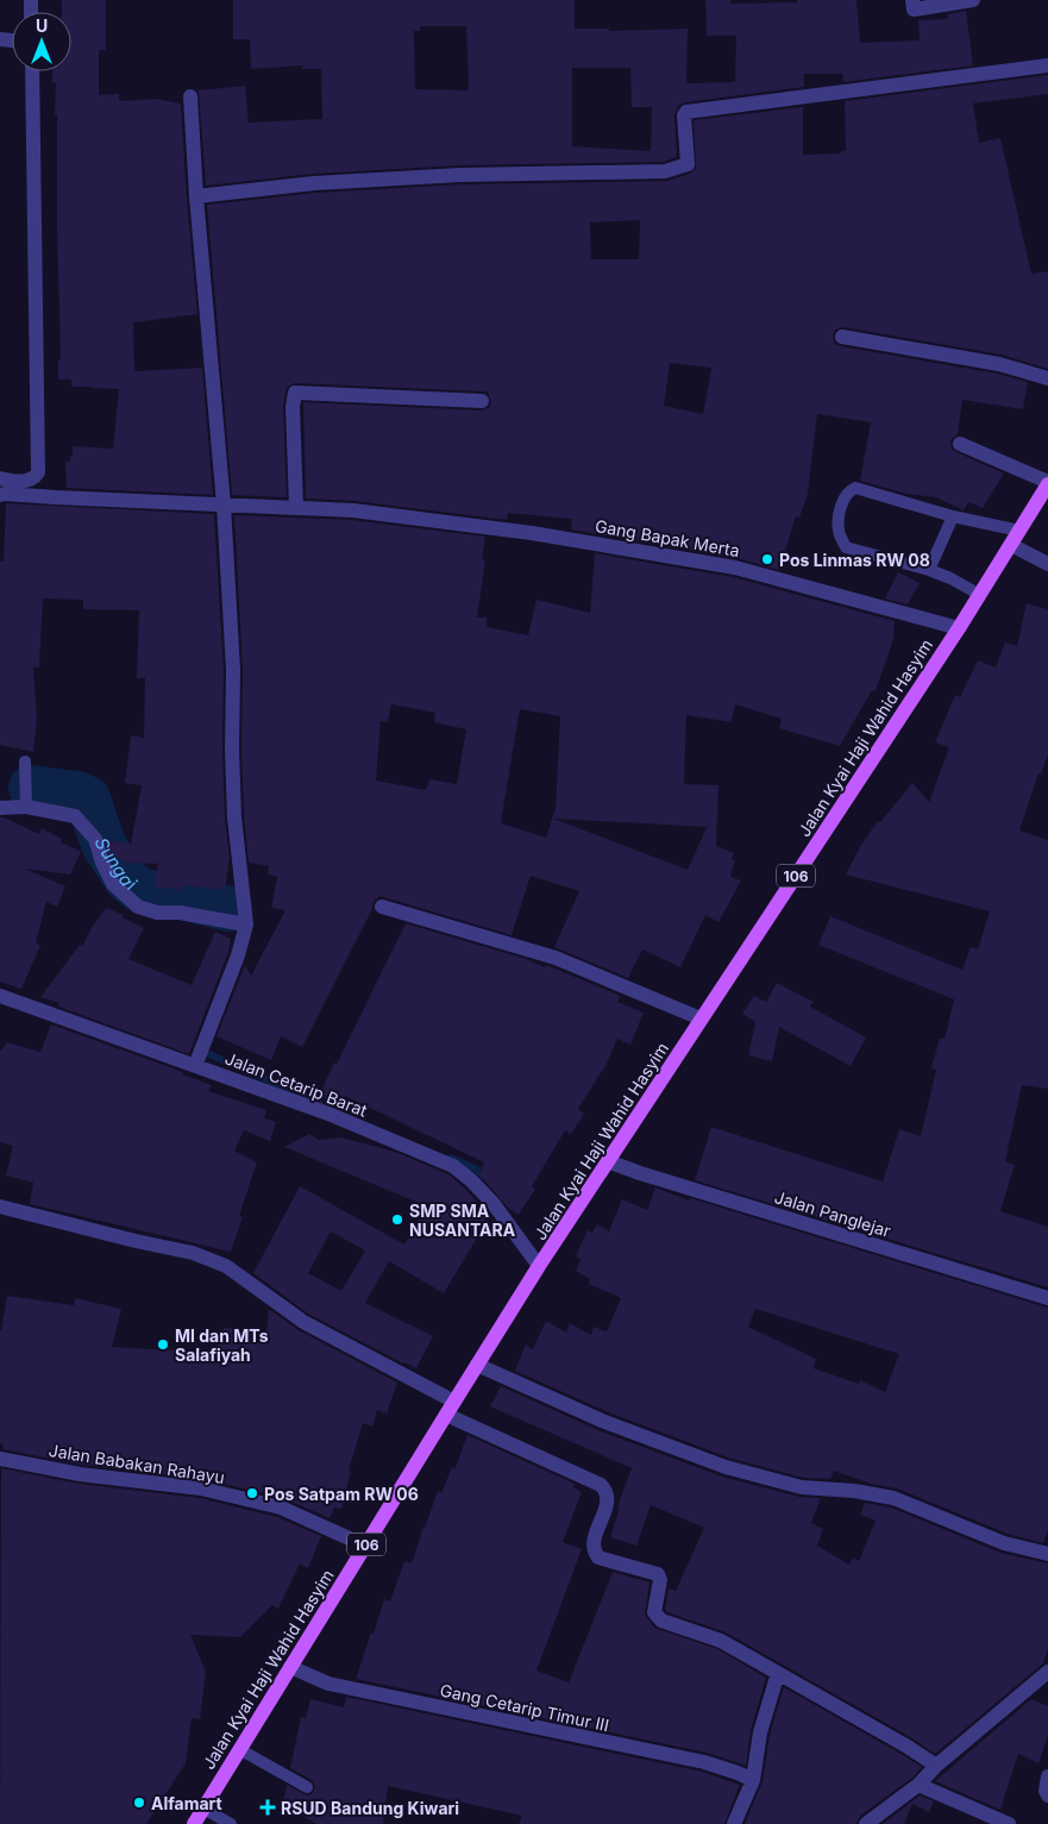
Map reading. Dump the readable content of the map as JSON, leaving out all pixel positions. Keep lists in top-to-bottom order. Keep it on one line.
{"streets":{"main road":["Jalan Kyai Haji Wahid Hasyim","106"],"street":["Gang Bapak Merta","Jalan Cetarip Barat","Jalan Panglejar","Jalan Babakan Rahayu","Gang Cetarip Timur III"]},"crossings":[["Gang Bapak Merta","Jalan Kyai Haji Wahid Hasyim"],["Jalan Kyai Haji Wahid Hasyim","Jalan Cetarip Barat"],["Jalan Kyai Haji Wahid Hasyim","Jalan Panglejar"],["Jalan Kyai Haji Wahid Hasyim","Jalan Babakan Rahayu"],["Jalan Kyai Haji Wahid Hasyim","Gang Cetarip Timur III"]],"water":["Sungai"],"places":{"other":["Pos Linmas RW 08","SMP SMA NUSANTARA","MI dan MTs Salafiyah","Pos Satpam RW 06","Alfamart"],"health":["RSUD Bandung Kiwari"]},"north":"top"}
